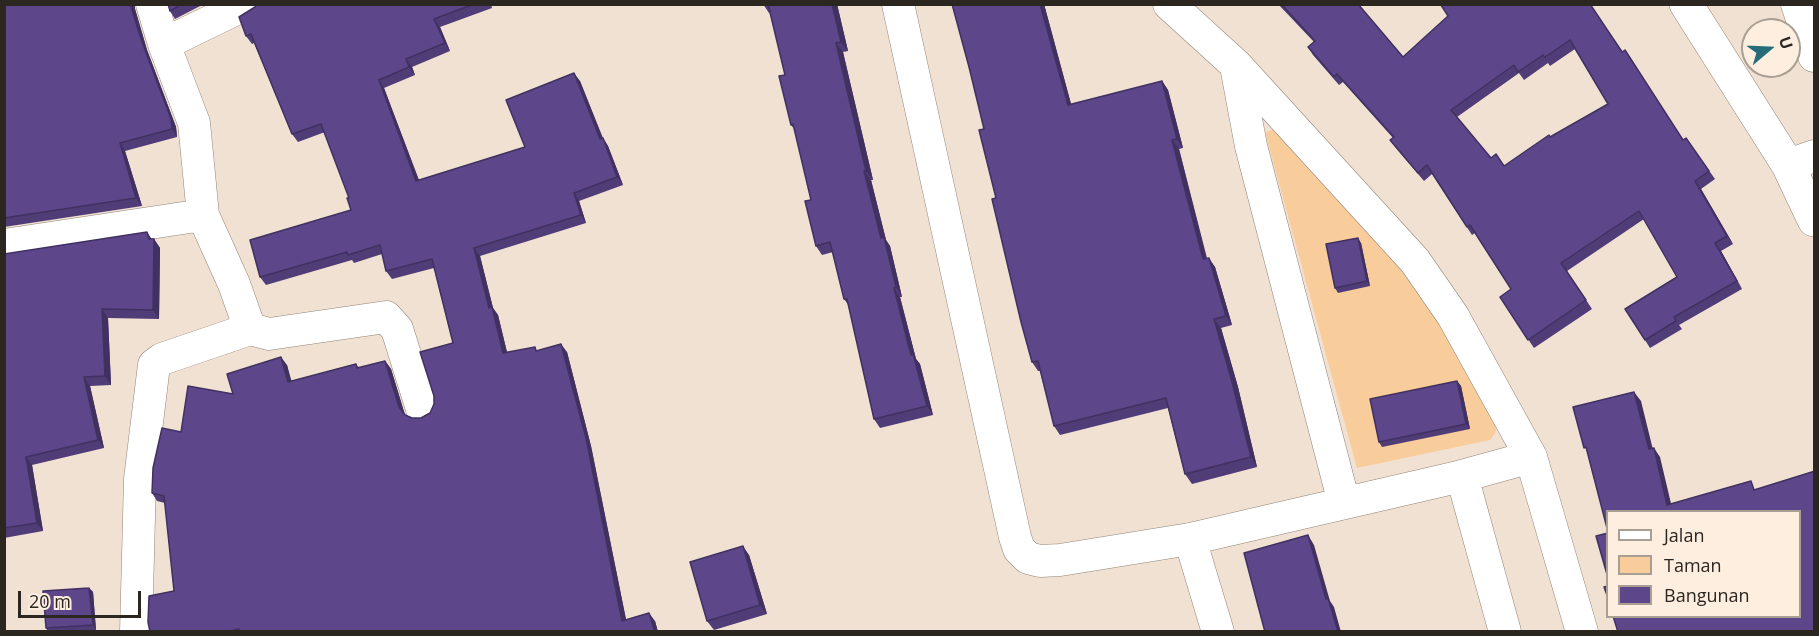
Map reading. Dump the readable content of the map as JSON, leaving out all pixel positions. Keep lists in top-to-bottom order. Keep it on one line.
{"legend":["Jalan","Taman","Bangunan"],"scale_bar":"20 m","north":"right"}
